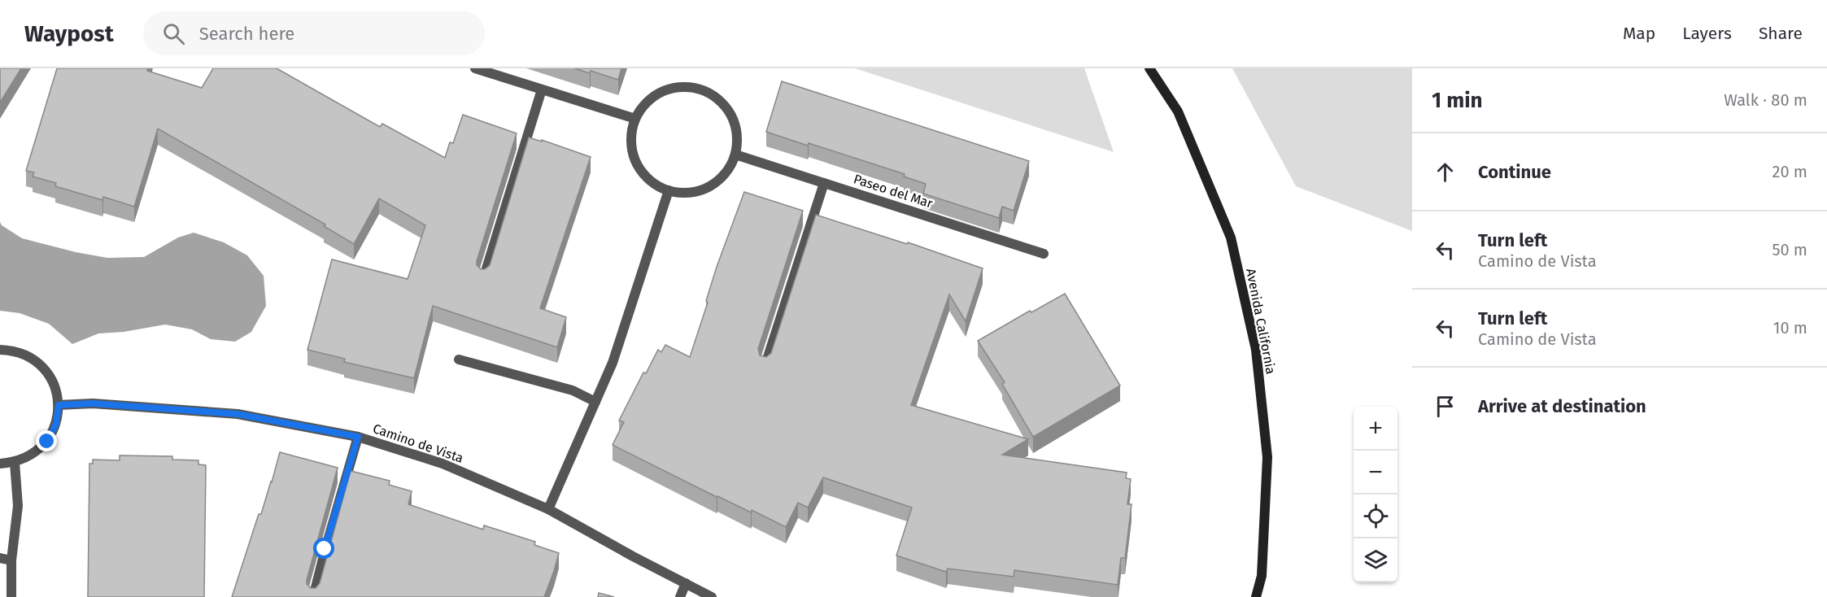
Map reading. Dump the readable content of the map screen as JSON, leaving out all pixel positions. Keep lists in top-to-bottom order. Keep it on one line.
{"streets":{"street":["Paseo del Mar","Avenida California","Camino de Vista"]},"page":{"header":"Waypost","search":"Search here","nav":["Map","Layers","Share"],"heading":["1 min","Walk · 80 m"],"list":[["Continue","20 m"],["Turn left","Camino de Vista","50 m"],["Turn left","Camino de Vista","10 m"],"Arrive at destination"],"map_buttons":["+","−"]}}
